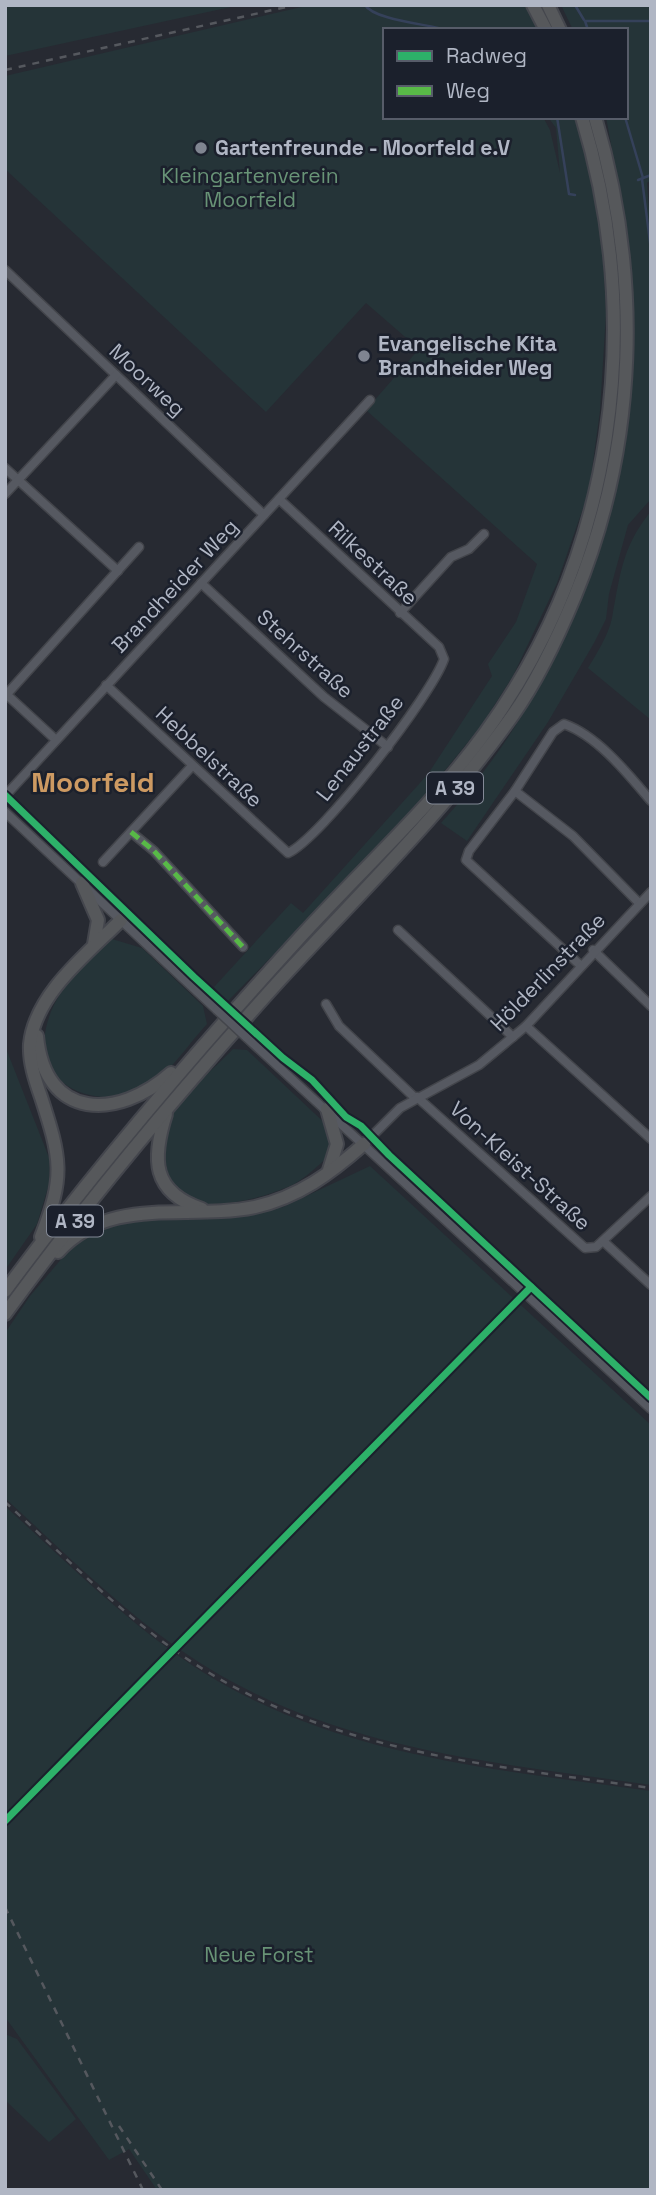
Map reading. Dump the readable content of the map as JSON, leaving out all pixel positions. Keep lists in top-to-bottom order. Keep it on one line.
{"streets":{"highway":["A 39"],"street":["Moorweg","Rilkestraße","Brandheider Weg","Stehrstraße","Lenaustraße","Hebbelstraße","Hölderlinstraße","Von-Kleist-Straße"]},"crossings":[["Moorweg","Brandheider Weg"],["Rilkestraße","Brandheider Weg"],["Rilkestraße","Lenaustraße"],["Brandheider Weg","Stehrstraße"],["Brandheider Weg","Hebbelstraße"],["Stehrstraße","Lenaustraße"],["Lenaustraße","Hebbelstraße"],["Hölderlinstraße","Von-Kleist-Straße"]],"districts":["Moorfeld"],"parks":["Kleingartenverein Moorfeld","Neue Forst"],"places":["Gartenfreunde - Moorfeld e.V","Evangelische Kita Brandheider Weg"],"legend":["Radweg","Weg"]}
